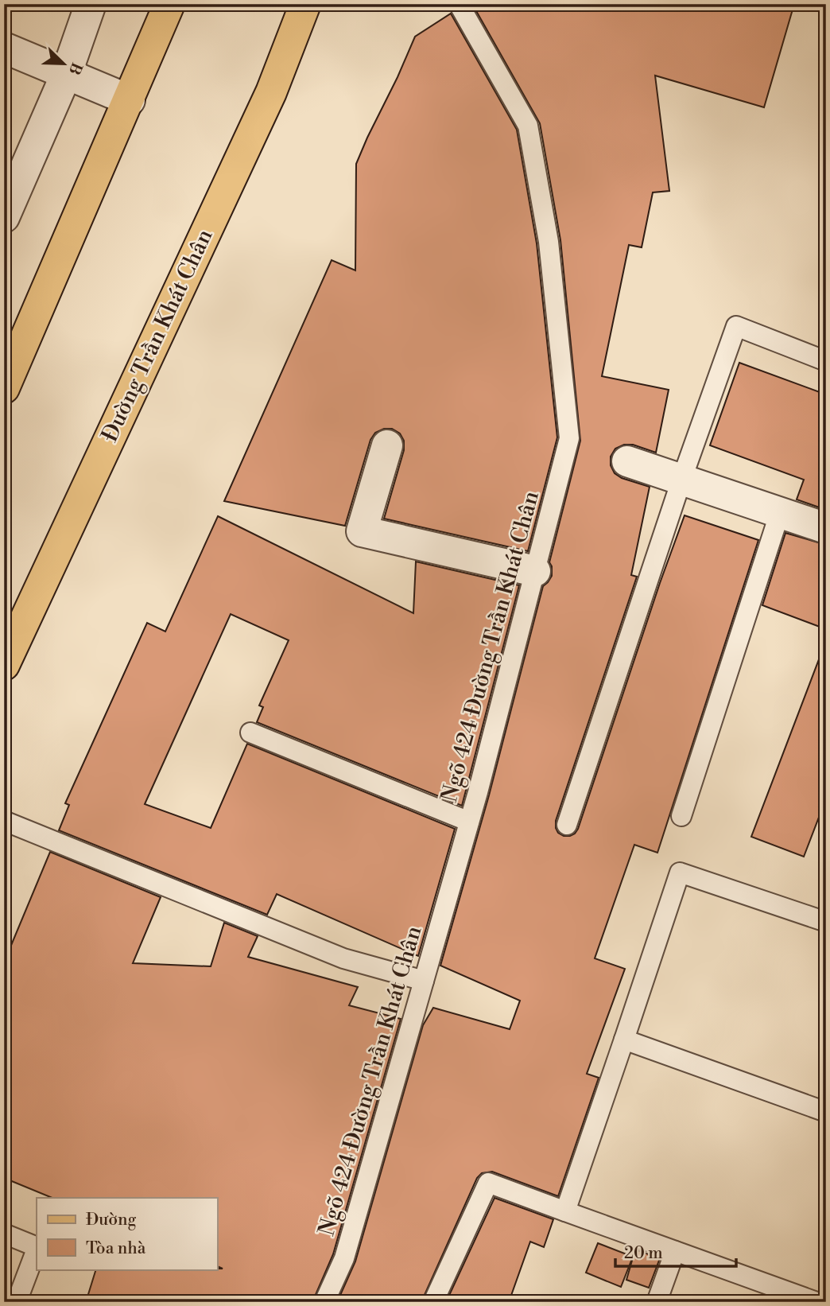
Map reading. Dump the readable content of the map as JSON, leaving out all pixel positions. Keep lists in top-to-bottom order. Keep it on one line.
{"streets":{"main road":["Đường Trần Khát Chân"],"lane":["Ngõ 424 Đường Trần Khát Chân"]},"legend":["Đường","Tòa nhà"],"scale_bar":"20 m","north":"bottom right"}
